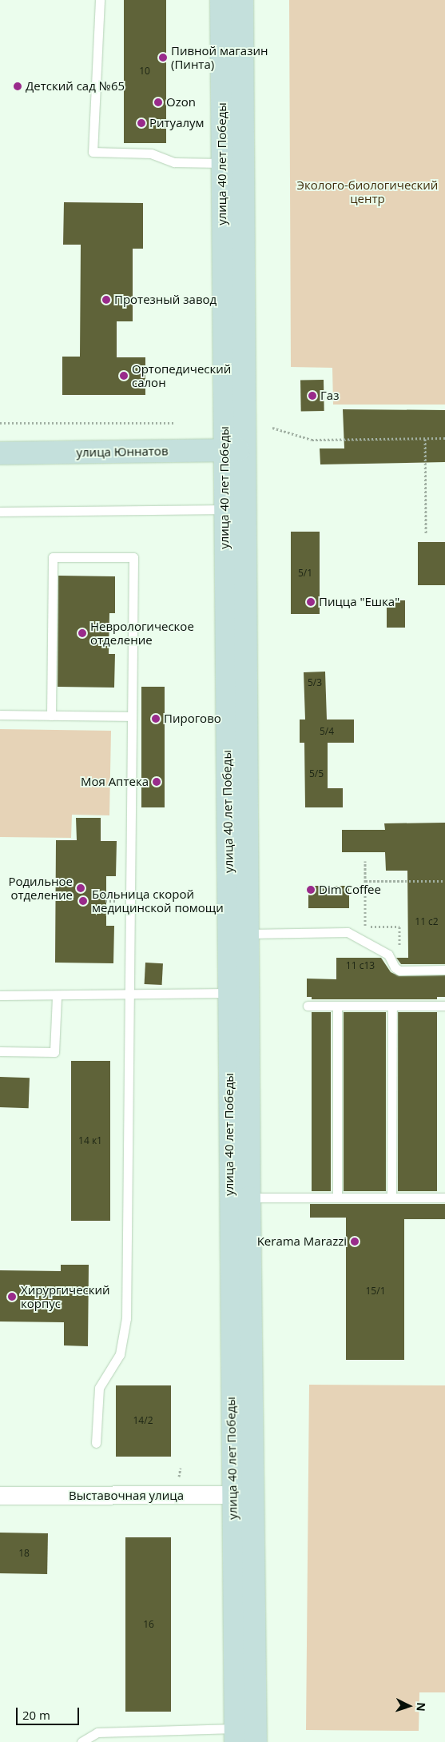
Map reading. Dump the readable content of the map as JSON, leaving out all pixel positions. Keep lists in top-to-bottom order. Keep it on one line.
{"streets":{"main road":["улица 40 лет Победы","улица Юннатов"],"street":["Выставочная улица"]},"crossings":[["улица 40 лет Победы","улица Юннатов"],["улица 40 лет Победы","Выставочная улица"]],"parks":["Эколого-биологический центр"],"places":["Пивной магазин (Пинта)","Детский сад №65","Ozon","Ритуалум","Протезный завод","Ортопедический салон","Газ","Пицца \"Ешка\"","Неврологическое отделение","Пирогово","Моя Аптека","Родильное отделение","Dim Coffee","Больница скорой медицинской помощи","Kerama Marazzi","Хирургический корпус"],"house_numbers":["10","5/1","5/3","5/4","5/5","11 с2","11 с13","14 к1","15/1","14/2","18","16"],"scale_bar":"20 m","north":"right"}
